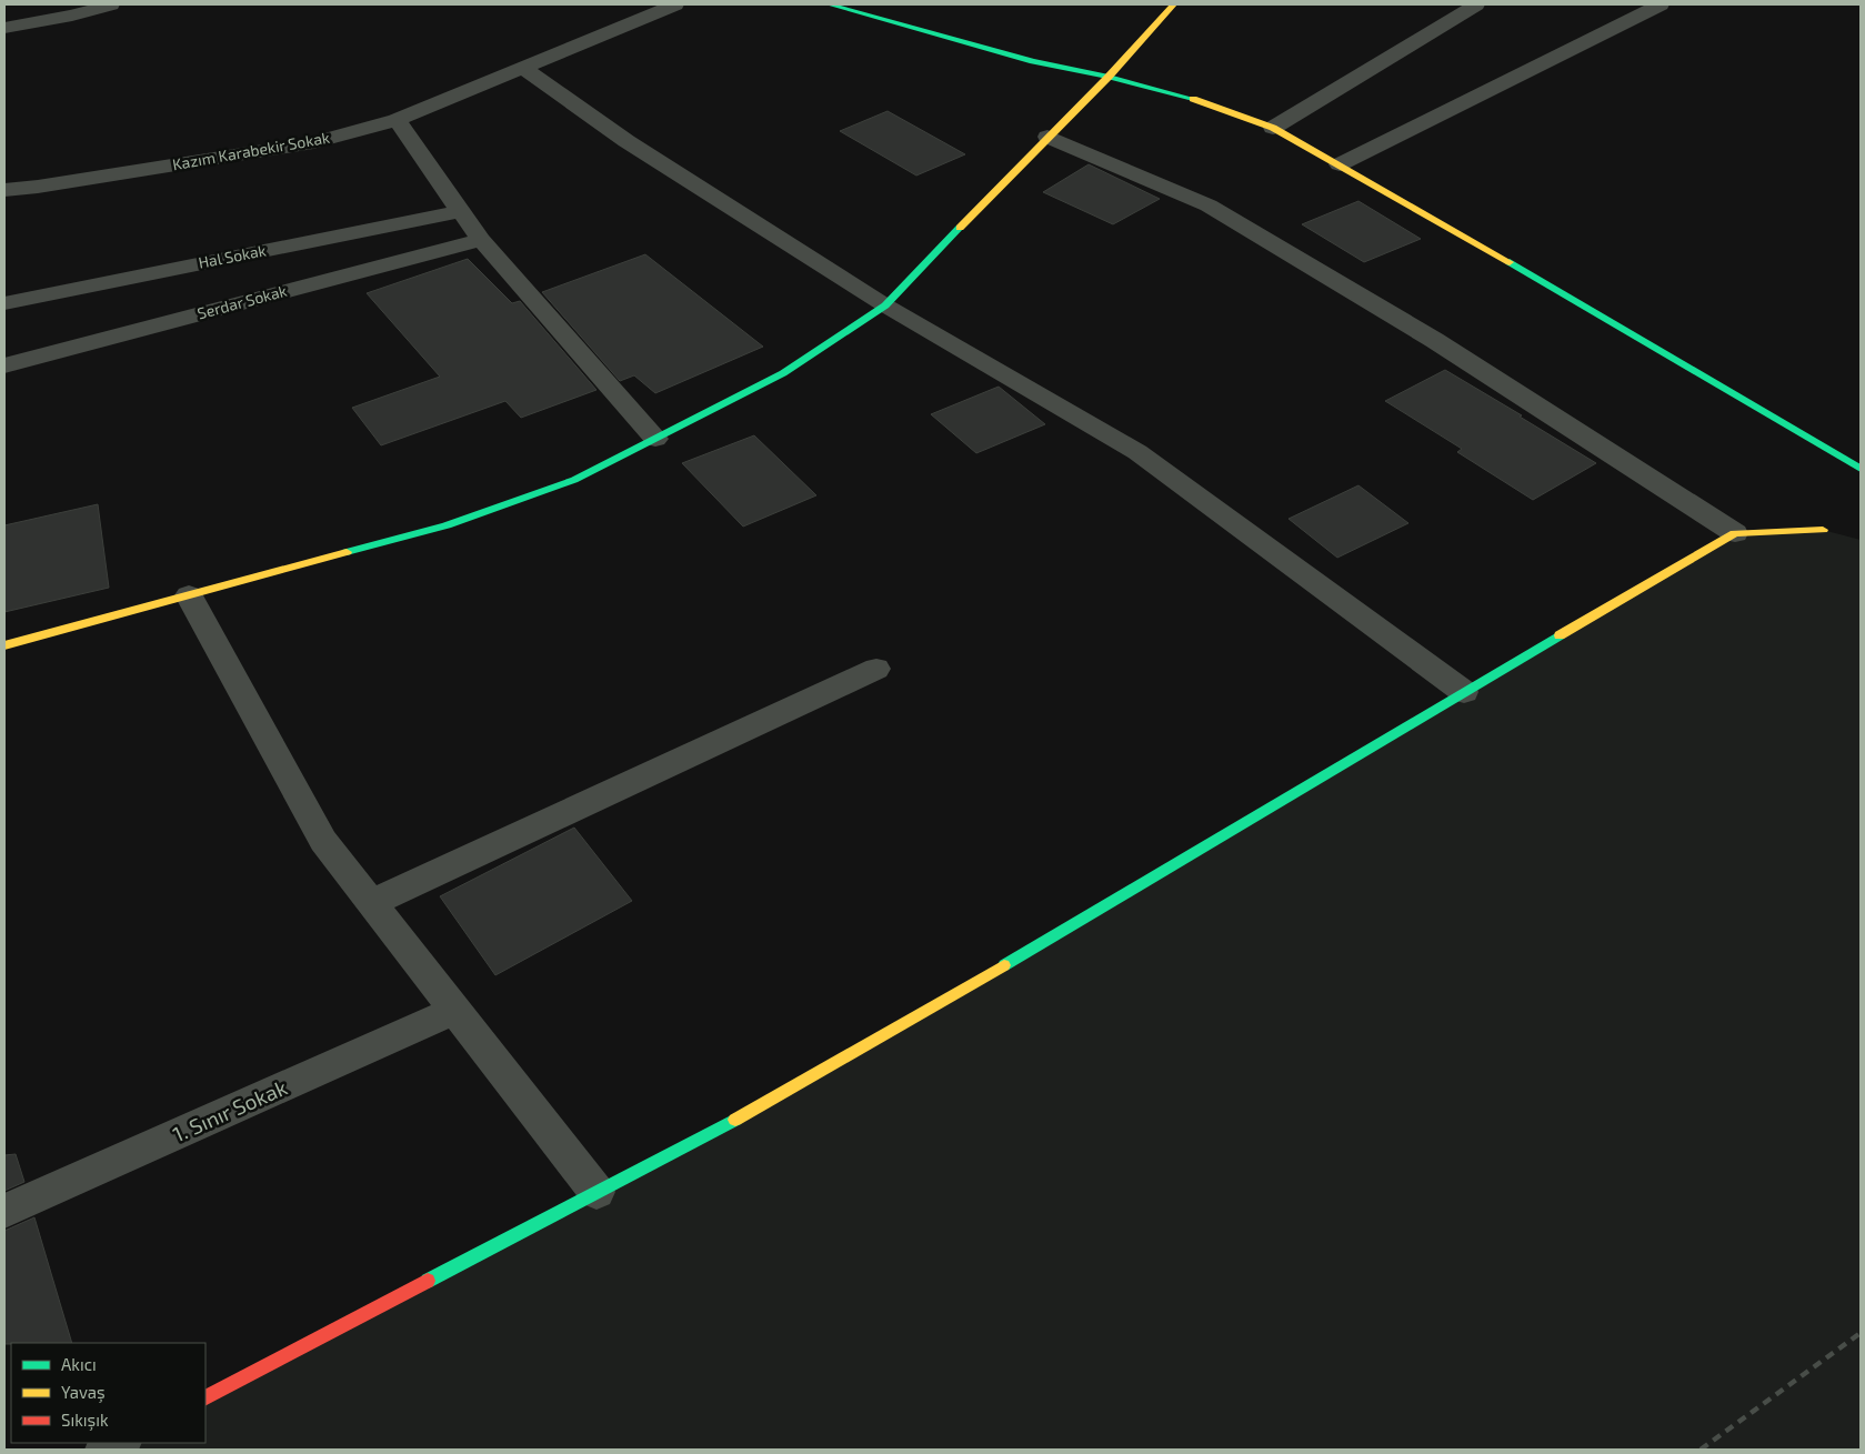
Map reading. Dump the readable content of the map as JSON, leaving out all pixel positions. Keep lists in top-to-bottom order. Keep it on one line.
{"streets":{"street":["Kazım Karabekir Sokak","Hal Sokak","Serdar Sokak","1. Sınır Sokak"]},"legend":["Akıcı","Yavaş","Sıkışık"]}
